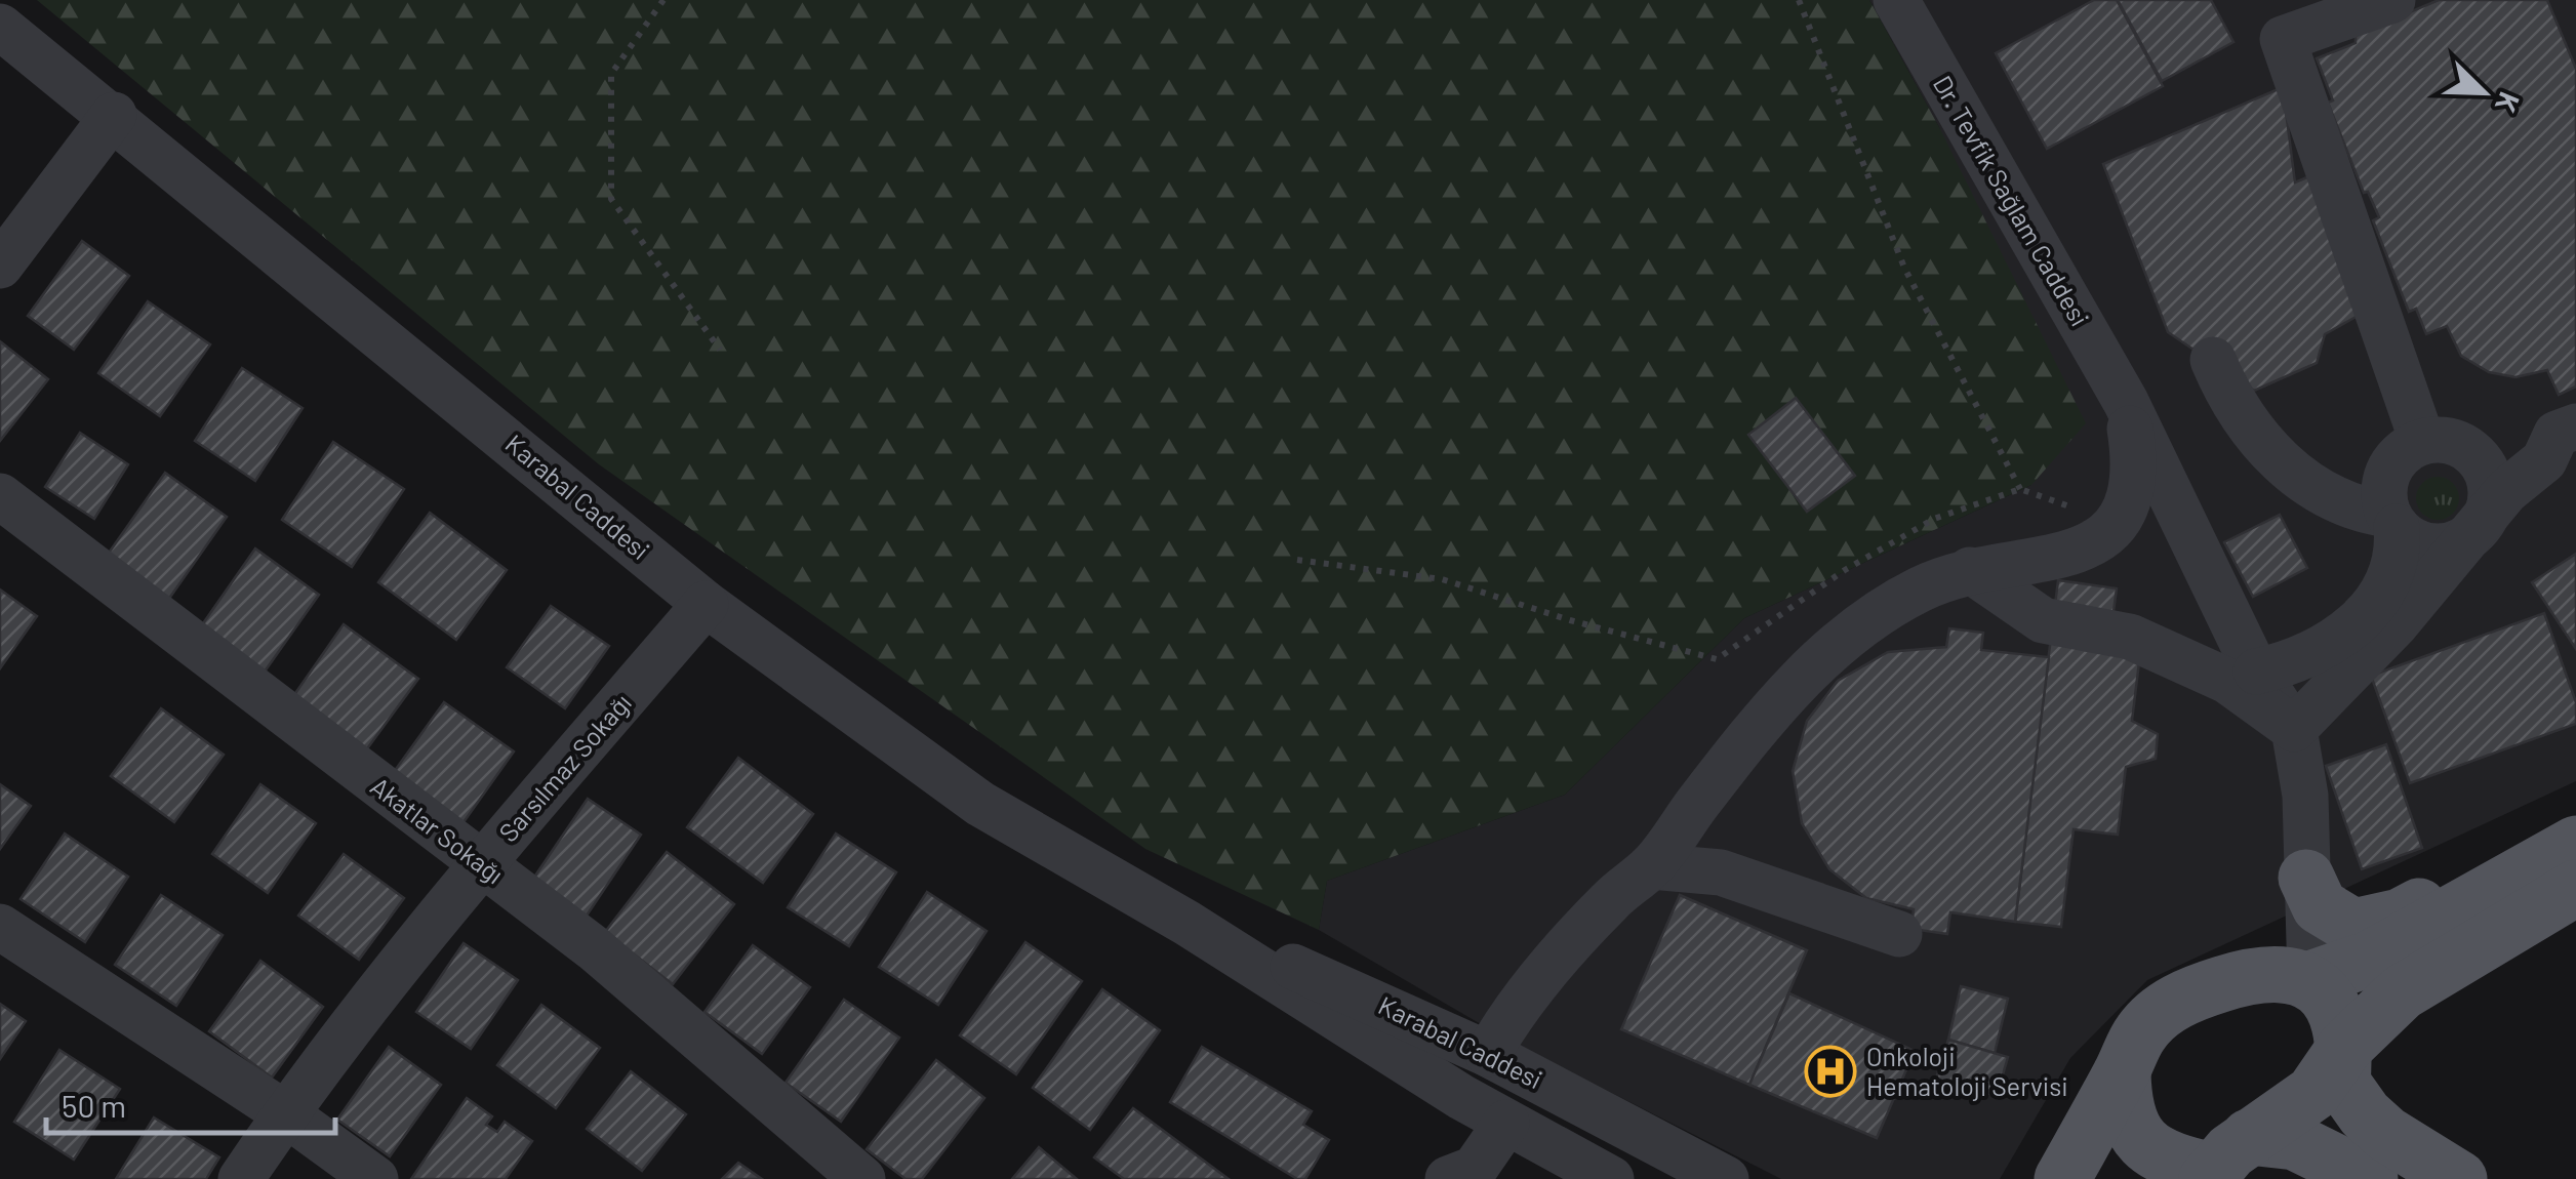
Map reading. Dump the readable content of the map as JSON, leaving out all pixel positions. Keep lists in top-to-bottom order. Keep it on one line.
{"streets":{"street":["Dr. Tevfik Sağlam Caddesi","Karabal Caddesi","Sarsılmaz Sokağı","Akatlar Sokağı"]},"crossings":[["Karabal Caddesi","Sarsılmaz Sokağı"],["Sarsılmaz Sokağı","Akatlar Sokağı"]],"places":{"hospital":["Onkoloji Hematoloji Servisi"]},"scale_bar":"50 m","north":"bottom right"}
